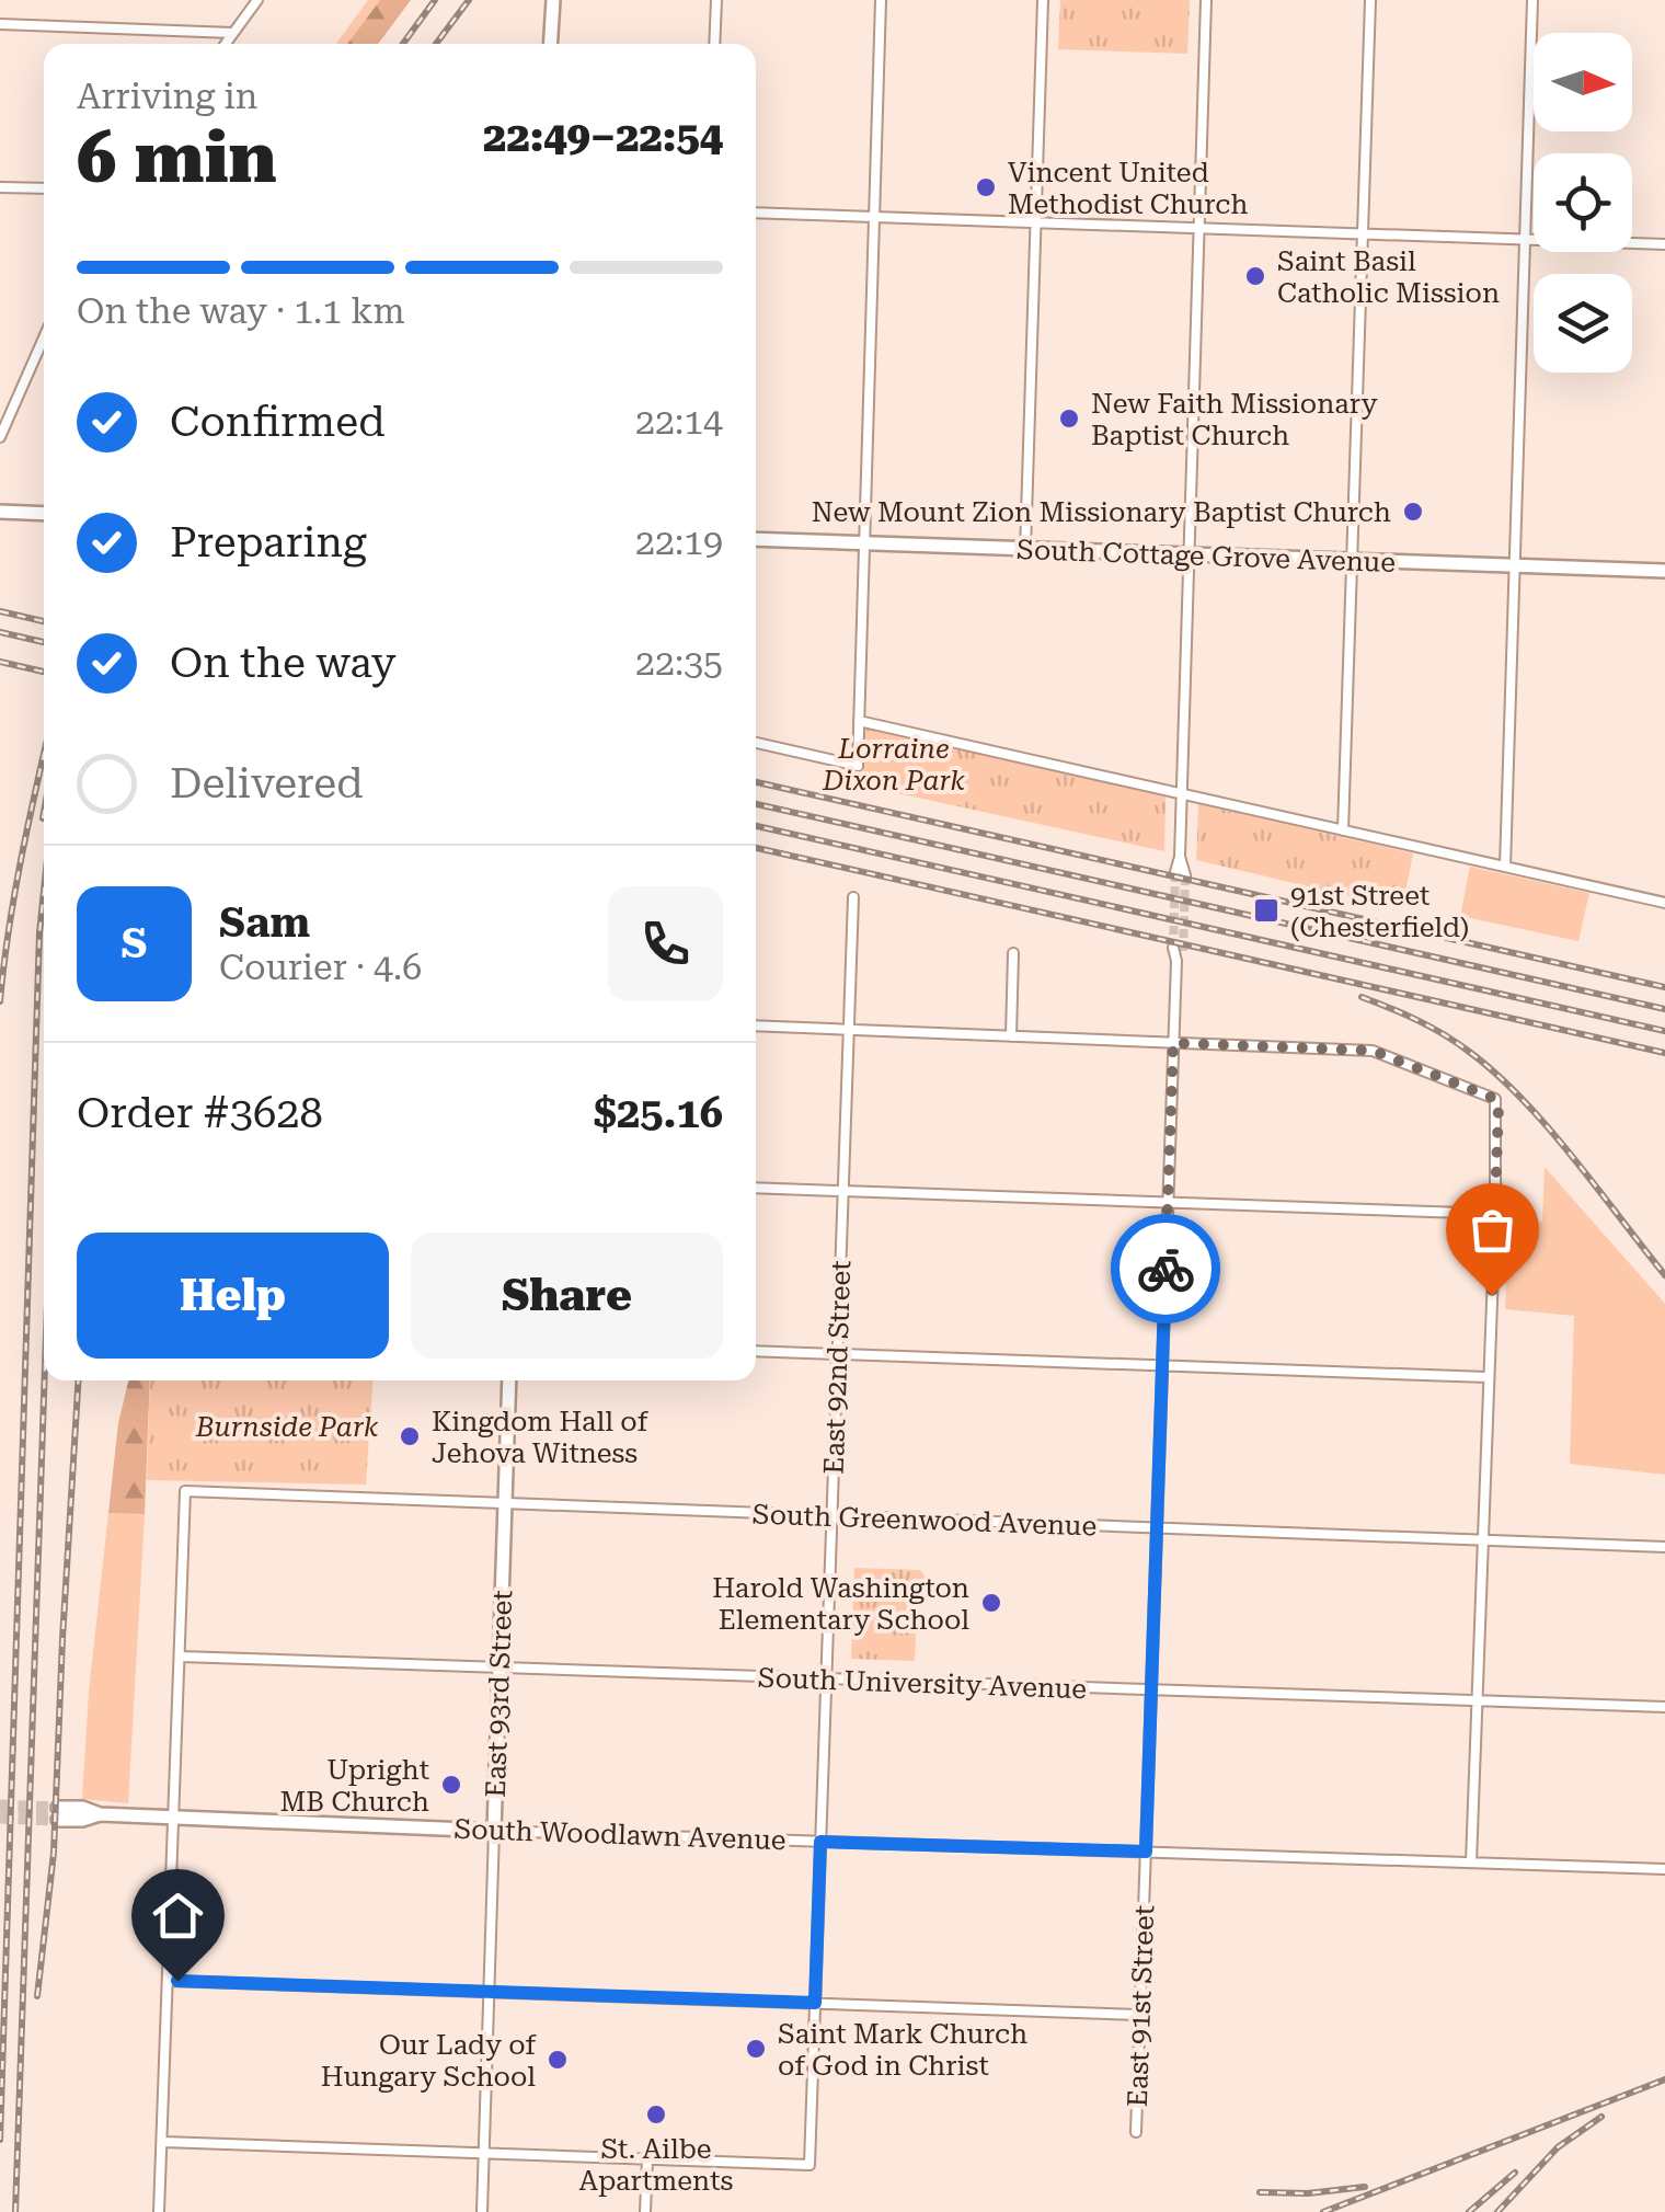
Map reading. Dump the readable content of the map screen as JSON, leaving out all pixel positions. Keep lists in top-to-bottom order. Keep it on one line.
{"streets":{"main road":["South Cottage Grove Avenue","East 93rd Street","South Woodlawn Avenue"],"street":["East 92nd Street","South Greenwood Avenue","South University Avenue","East 91st Street"]},"crossings":[["East 92nd Street","South Greenwood Avenue"],["East 92nd Street","South University Avenue"],["East 92nd Street","South Woodlawn Avenue"],["South Greenwood Avenue","South University Avenue"],["South Greenwood Avenue","East 93rd Street"],["South Greenwood Avenue","East 91st Street"],["South University Avenue","East 93rd Street"],["South University Avenue","East 91st Street"],["East 93rd Street","South Woodlawn Avenue"],["South Woodlawn Avenue","East 91st Street"]],"parks":["Lorraine Dixon Park","Burnside Park"],"places":{"other":["Vincent United Methodist Church","Saint Basil Catholic Mission","New Faith Missionary Baptist Church","New Mount Zion Missionary Baptist Church","Kingdom Hall of Jehova Witness","Harold Washington Elementary School","Upright MB Church","Saint Mark Church of God in Christ","Our Lady of Hungary School","St. Ailbe Apartments"],"transit":["91st Street (Chesterfield)"]},"north":"right","page":{"heading":["6 min","Arriving in","22:49–22:54"],"panel":["Sam","Courier · 4.6","Order #3628","$25.16"],"bar":"On the way · 1.1 km","list":[["Confirmed","22:14"],["Preparing","22:19"],["On the way","22:35"],"Delivered"],"round":"S","buttons":["Help","Share"]}}
